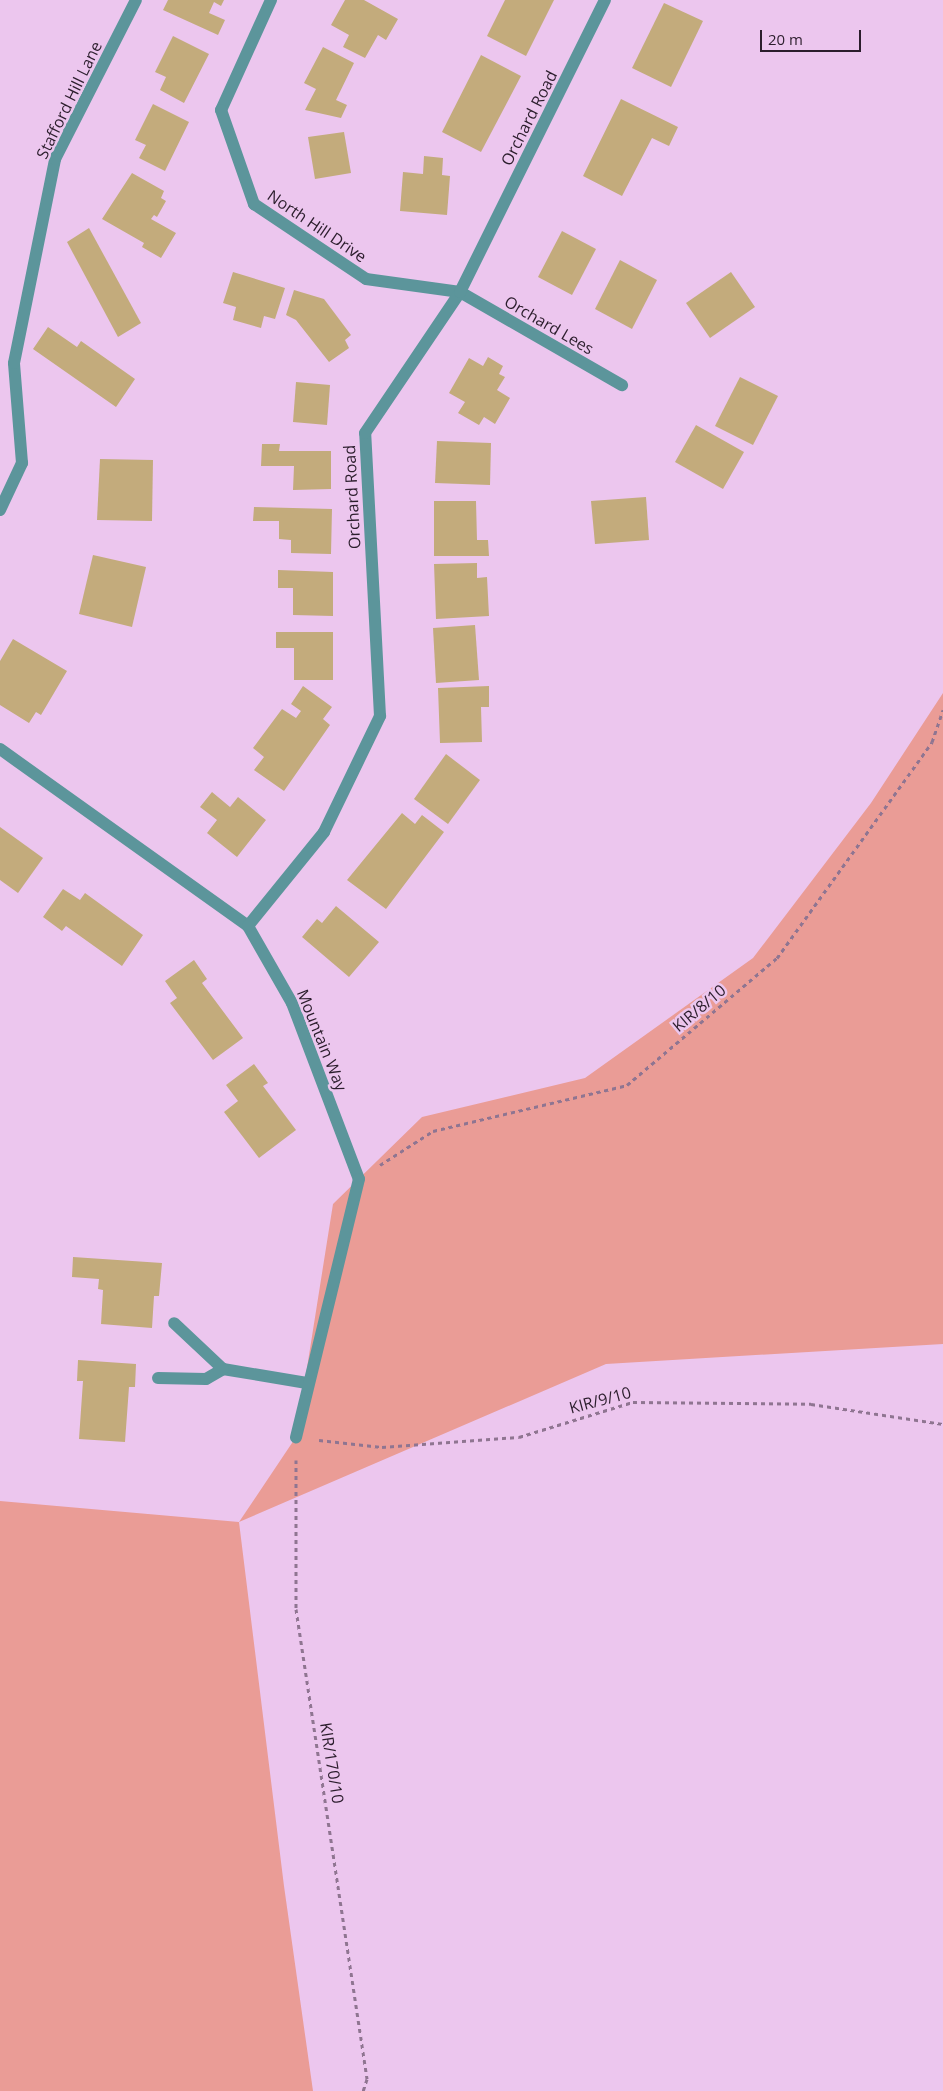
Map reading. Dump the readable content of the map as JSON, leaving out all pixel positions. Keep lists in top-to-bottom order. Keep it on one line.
{"streets":{"street":["Stafford Hill Lane","Orchard Road","North Hill Drive","Orchard Lees","Mountain Way"],"path":["KIR/8/10","KIR/9/10","KIR/170/10"]},"crossings":[["Orchard Road","North Hill Drive"],["Orchard Road","Orchard Lees"],["Orchard Road","Mountain Way"],["North Hill Drive","Orchard Lees"],["KIR/8/10","Mountain Way"],["KIR/9/10","KIR/170/10"]],"scale_bar":"20 m"}
